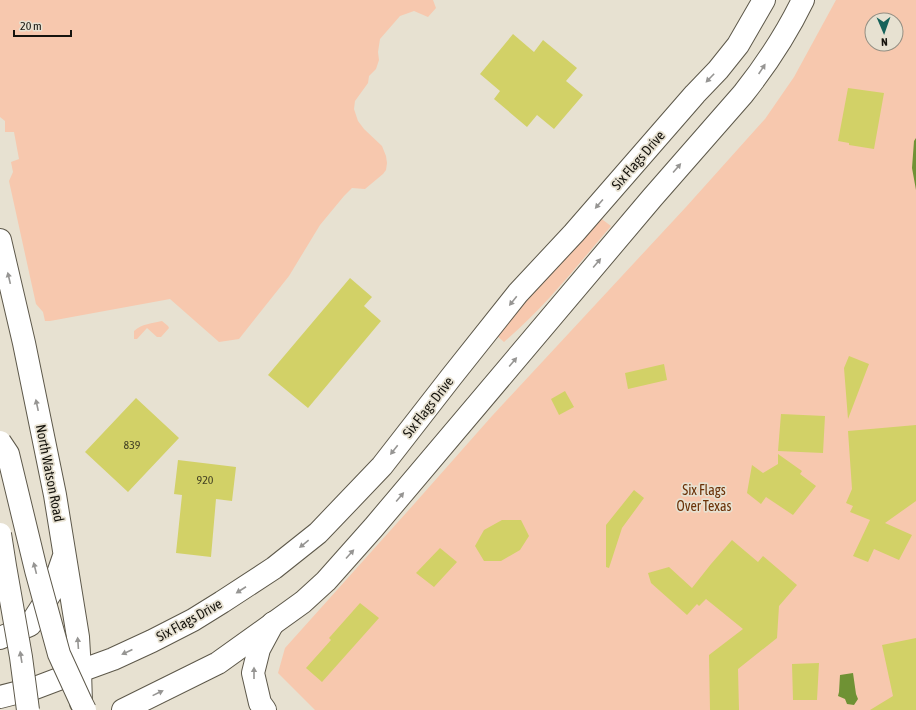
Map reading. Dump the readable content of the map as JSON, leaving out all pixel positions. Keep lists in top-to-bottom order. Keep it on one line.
{"streets":{"main road":["Six Flags Drive","North Watson Road"]},"crossings":[["Six Flags Drive","North Watson Road"]],"parks":["Six Flags Over Texas"],"house_numbers":["839","920"],"scale_bar":"20 m","north":"bottom"}
